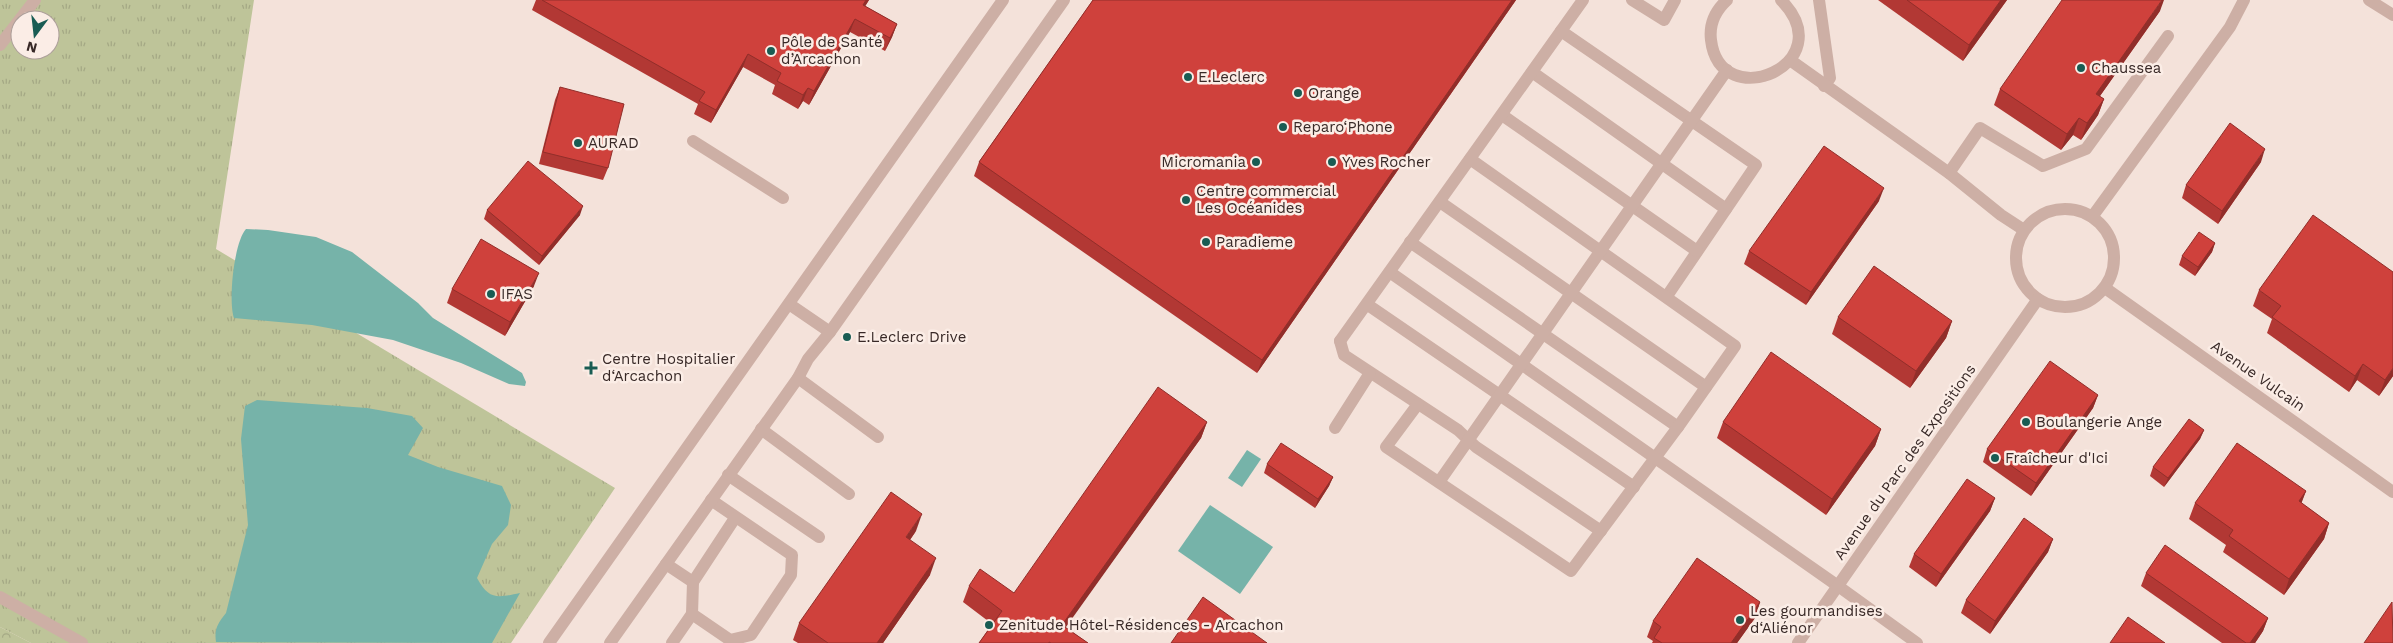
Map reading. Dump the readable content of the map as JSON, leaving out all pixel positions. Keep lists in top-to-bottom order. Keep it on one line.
{"streets":{"street":["Avenue Vulcain","Avenue du Parc des Expositions"]},"crossings":[["Avenue Vulcain","Avenue du Parc des Expositions"]],"places":{"other":["Pôle de Santé d’Arcachon","Chaussea","E.Leclerc","Orange","Reparo‘Phone","AURAD","Micromania","Yves Rocher","Centre commercial Les Océanides","Paradieme","IFAS","E.Leclerc Drive","Boulangerie Ange","Fraîcheur d'Ici","Les gourmandises d‘Aliénor","Zenitude Hôtel-Résidences - Arcachon"],"health":["Centre Hospitalier d‘Arcachon"]},"north":"bottom"}
